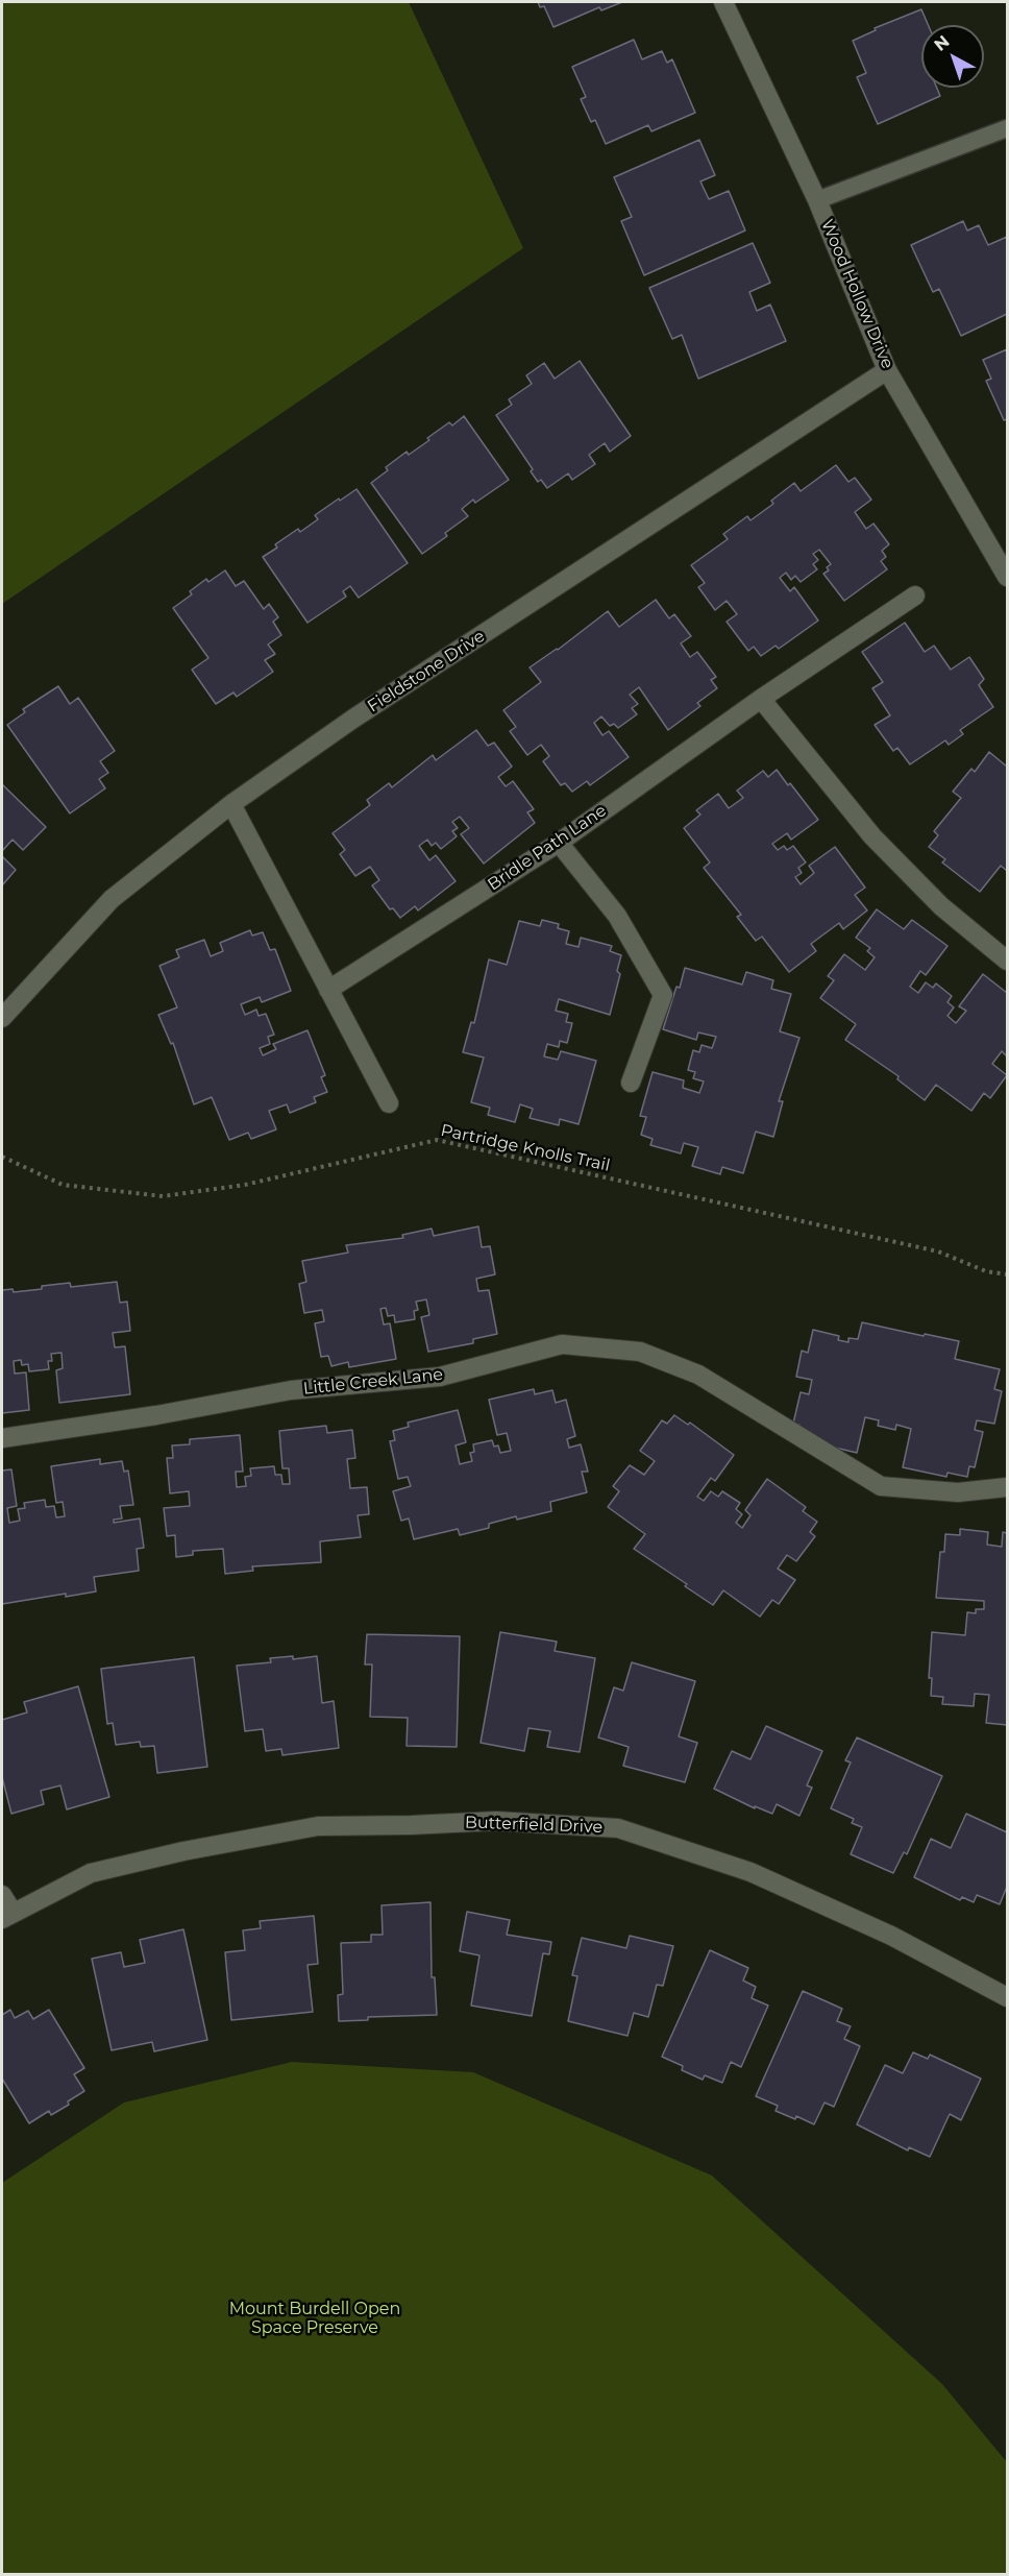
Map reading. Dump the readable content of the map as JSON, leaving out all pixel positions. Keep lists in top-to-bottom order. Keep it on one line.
{"streets":{"street":["Wood Hollow Drive","Fieldstone Drive","Bridle Path Lane","Little Creek Lane","Butterfield Drive"],"path":["Partridge Knolls Trail"]},"crossings":[["Wood Hollow Drive","Fieldstone Drive"]],"parks":["Mount Burdell Open Space Preserve"],"north":"top left"}
